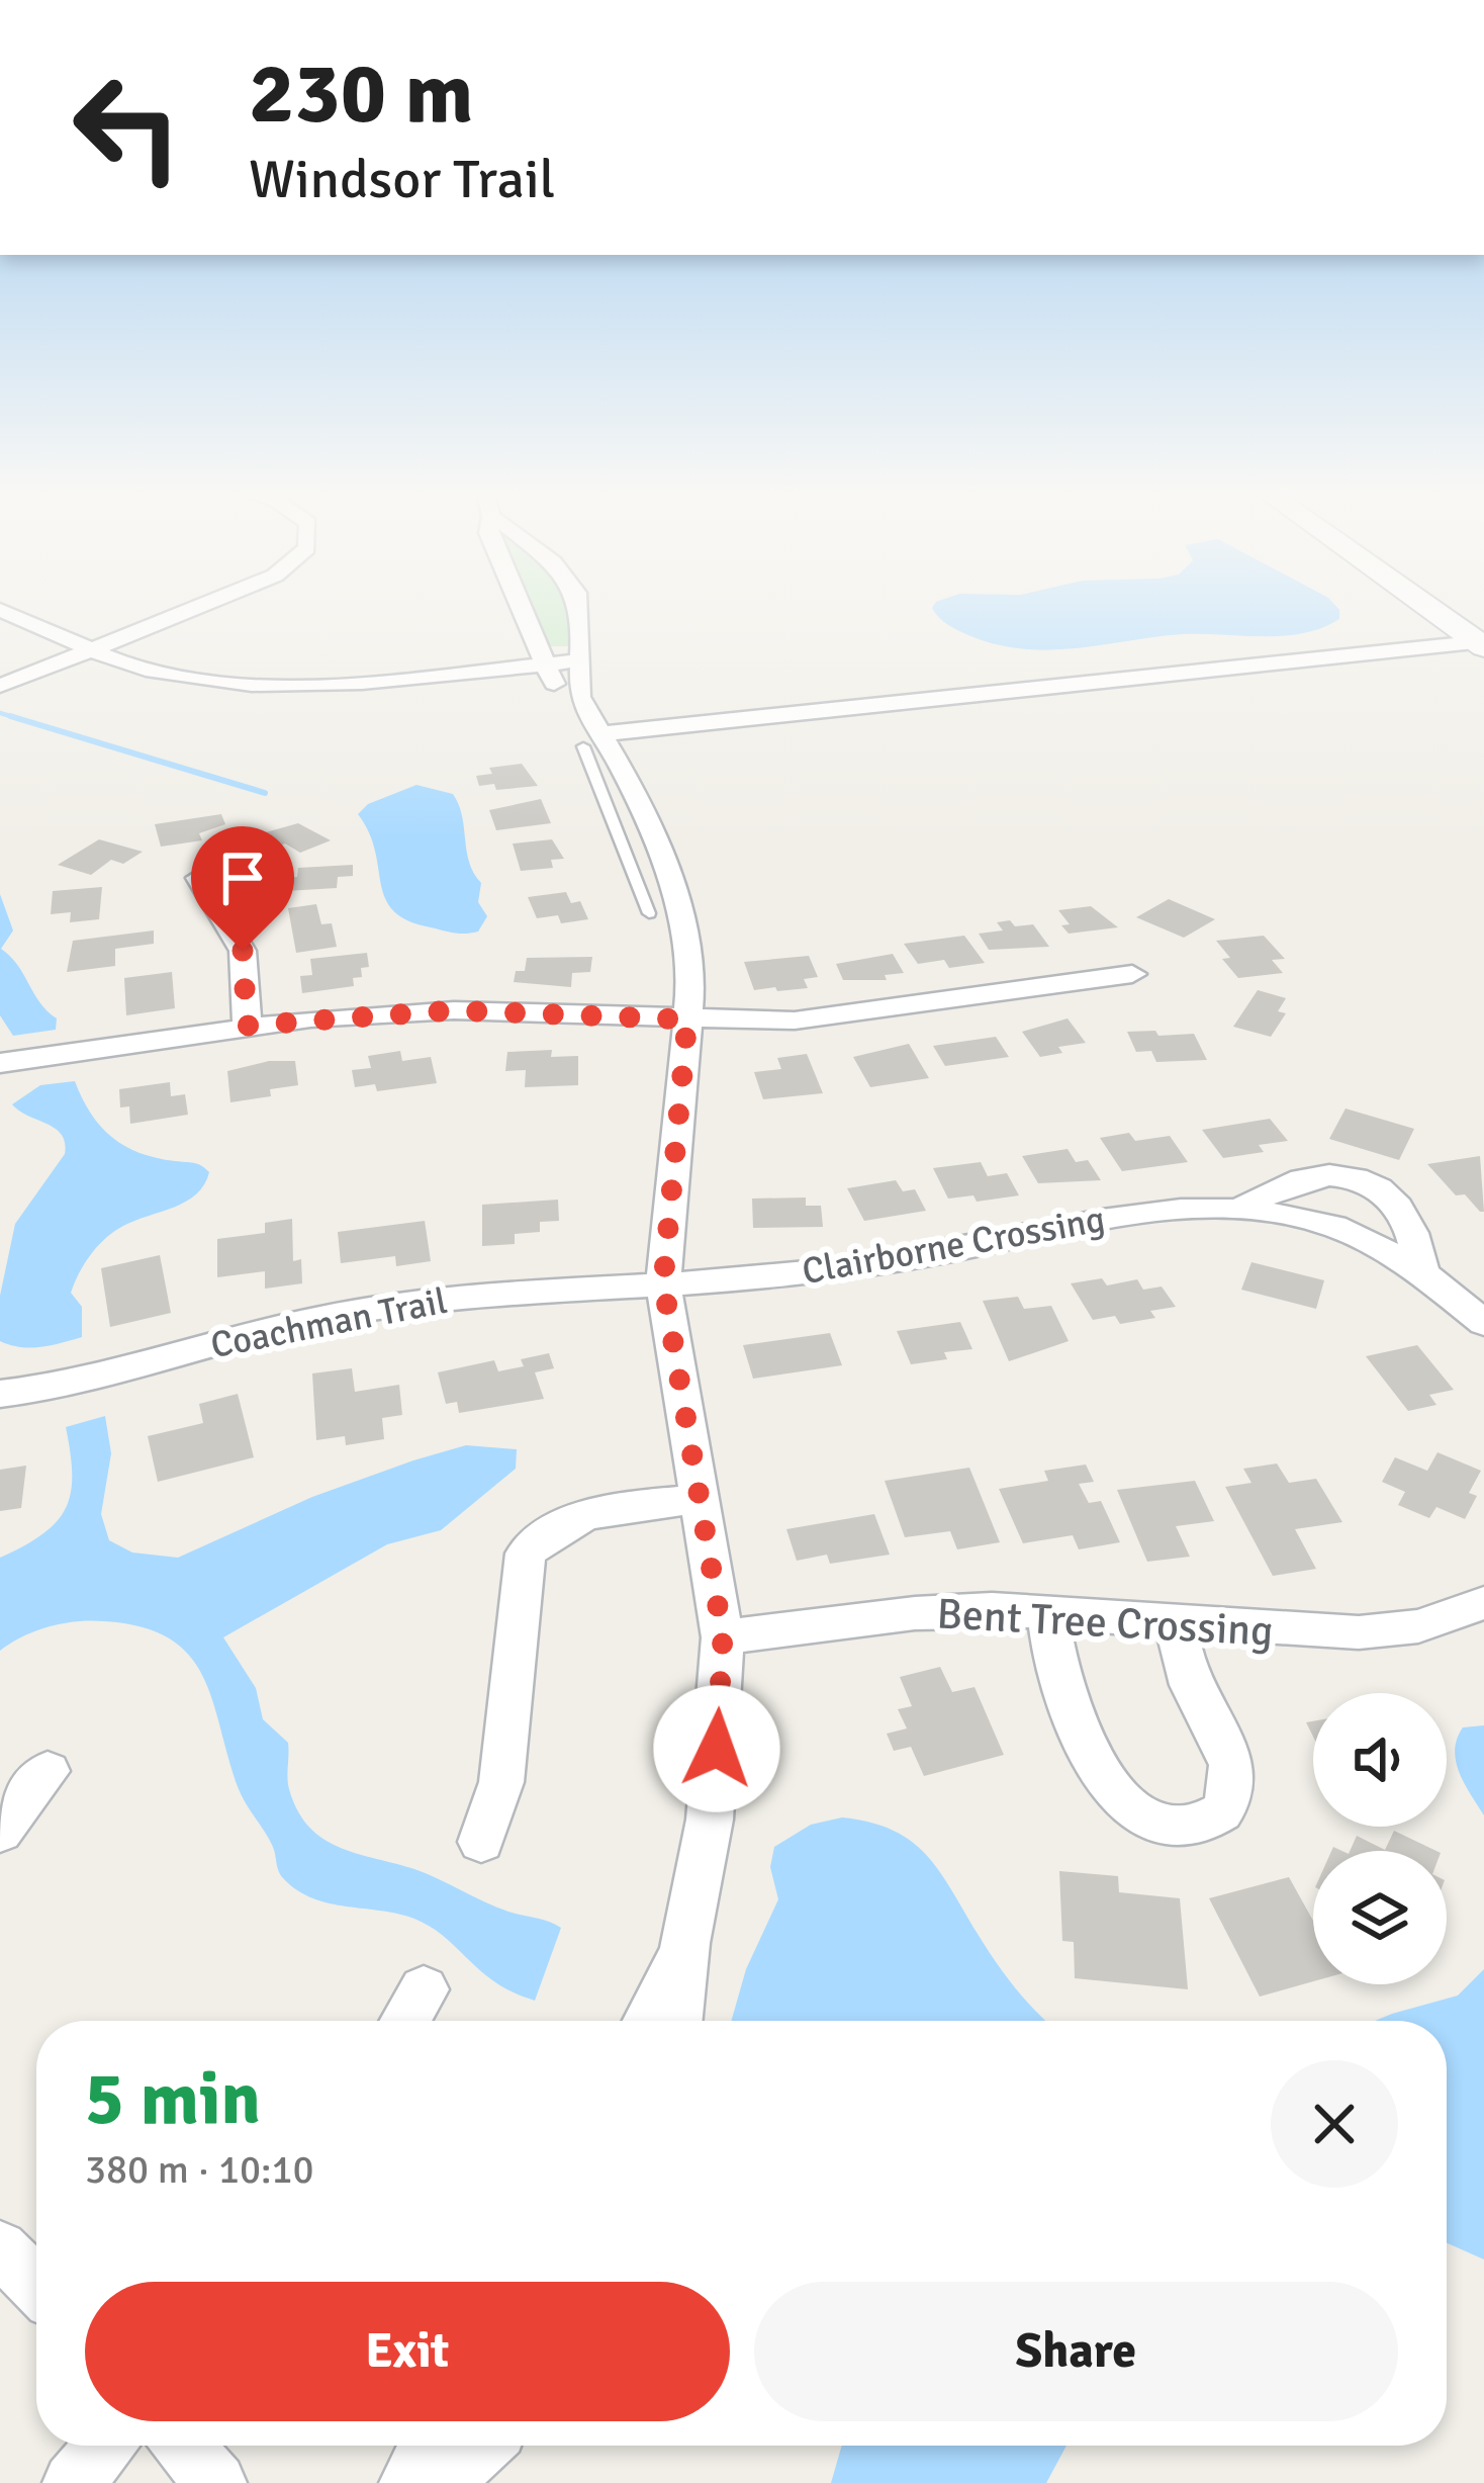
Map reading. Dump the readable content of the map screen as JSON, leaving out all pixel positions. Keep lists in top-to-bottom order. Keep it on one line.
{"streets":{"street":["Clairborne Crossing","Coachman Trail","Bent Tree Crossing"]},"crossings":[["Clairborne Crossing","Coachman Trail"]],"page":{"turn":["230 m","Windsor Trail"],"heading":["5 min","380 m · 10:10"],"buttons":["Exit","Share"]}}
